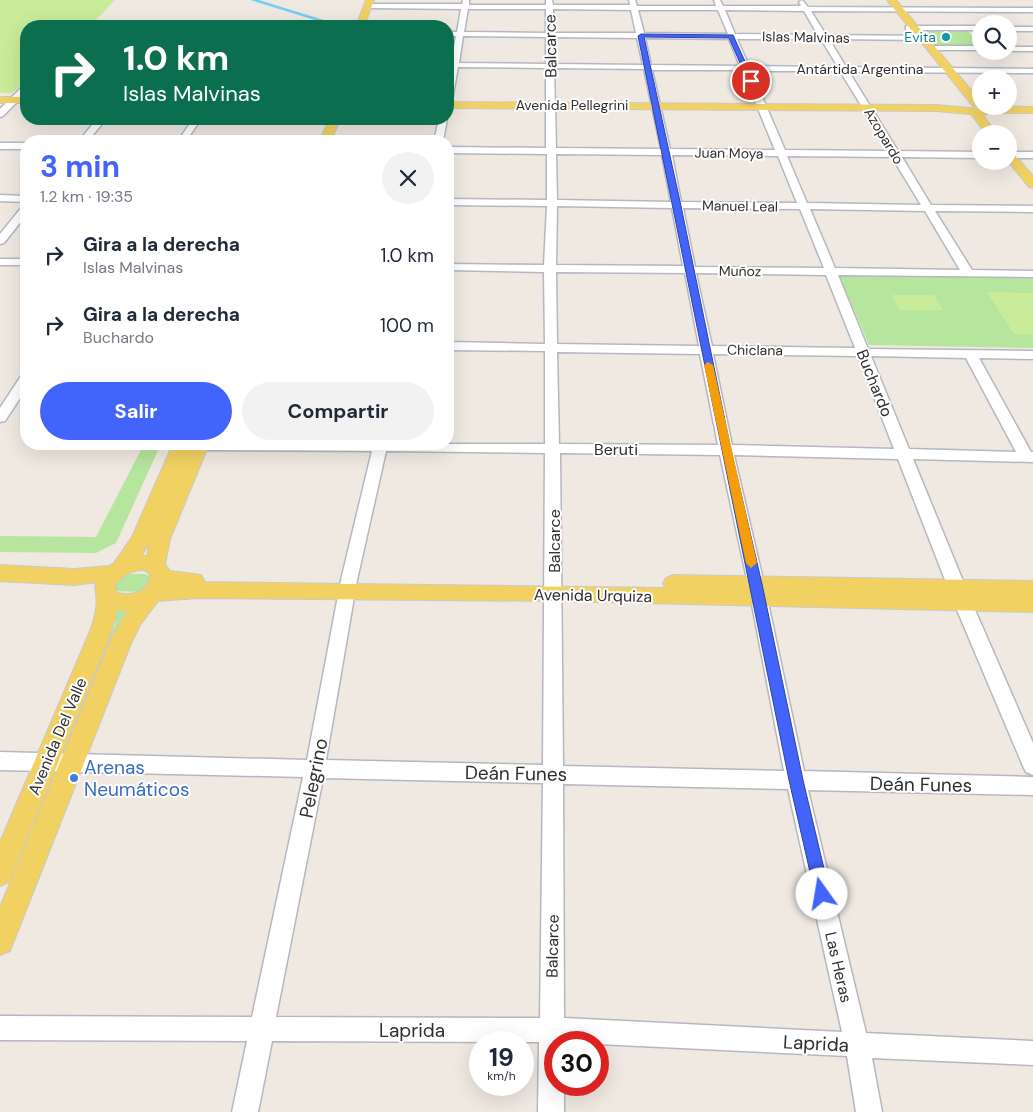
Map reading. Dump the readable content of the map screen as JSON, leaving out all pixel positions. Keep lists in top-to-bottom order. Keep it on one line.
{"streets":{"main road":["Avenida Pellegrini","Avenida Urquiza","Avenida Del Valle"],"street":["Islas Malvinas","Balcarce","Antártida Argentina","Azopardo","Juan Moya","Manuel Leal","Muñoz","Chiclana","Buchardo","Beruti","Deán Funes","Pelegrino","Las Heras","Laprida"]},"crossings":[["Islas Malvinas","Balcarce"],["Islas Malvinas","Azopardo"],["Islas Malvinas","Buchardo"],["Islas Malvinas","Las Heras"],["Balcarce","Antártida Argentina"],["Balcarce","Avenida Pellegrini"],["Balcarce","Juan Moya"],["Balcarce","Manuel Leal"],["Balcarce","Muñoz"],["Balcarce","Chiclana"],["Balcarce","Beruti"],["Balcarce","Avenida Urquiza"],["Balcarce","Deán Funes"],["Balcarce","Laprida"],["Antártida Argentina","Azopardo"],["Antártida Argentina","Buchardo"],["Antártida Argentina","Las Heras"],["Avenida Pellegrini","Azopardo"],["Avenida Pellegrini","Buchardo"],["Avenida Pellegrini","Las Heras"],["Azopardo","Juan Moya"],["Azopardo","Manuel Leal"],["Azopardo","Muñoz"],["Juan Moya","Buchardo"],["Juan Moya","Las Heras"],["Manuel Leal","Buchardo"],["Manuel Leal","Las Heras"],["Muñoz","Buchardo"],["Muñoz","Las Heras"],["Chiclana","Buchardo"],["Chiclana","Las Heras"],["Buchardo","Beruti"],["Buchardo","Avenida Urquiza"],["Beruti","Las Heras"],["Avenida Urquiza","Avenida Del Valle"],["Avenida Urquiza","Pelegrino"],["Avenida Urquiza","Las Heras"],["Avenida Del Valle","Deán Funes"],["Deán Funes","Pelegrino"],["Deán Funes","Las Heras"],["Pelegrino","Laprida"],["Las Heras","Laprida"]],"places":["Evita","Arenas Neumáticos"],"page":{"map_buttons":["+","−"],"turn":["1.0 km","Islas Malvinas"],"heading":["3 min","1.2 km · 19:35"],"list":[{"name":"Gira a la derecha","note":"Islas Malvinas","value":"1.0 km"},{"name":"Gira a la derecha","note":"Buchardo","value":"100 m"}],"buttons":["Salir","Compartir"],"speed":"19 km/h","limit":"30"}}
